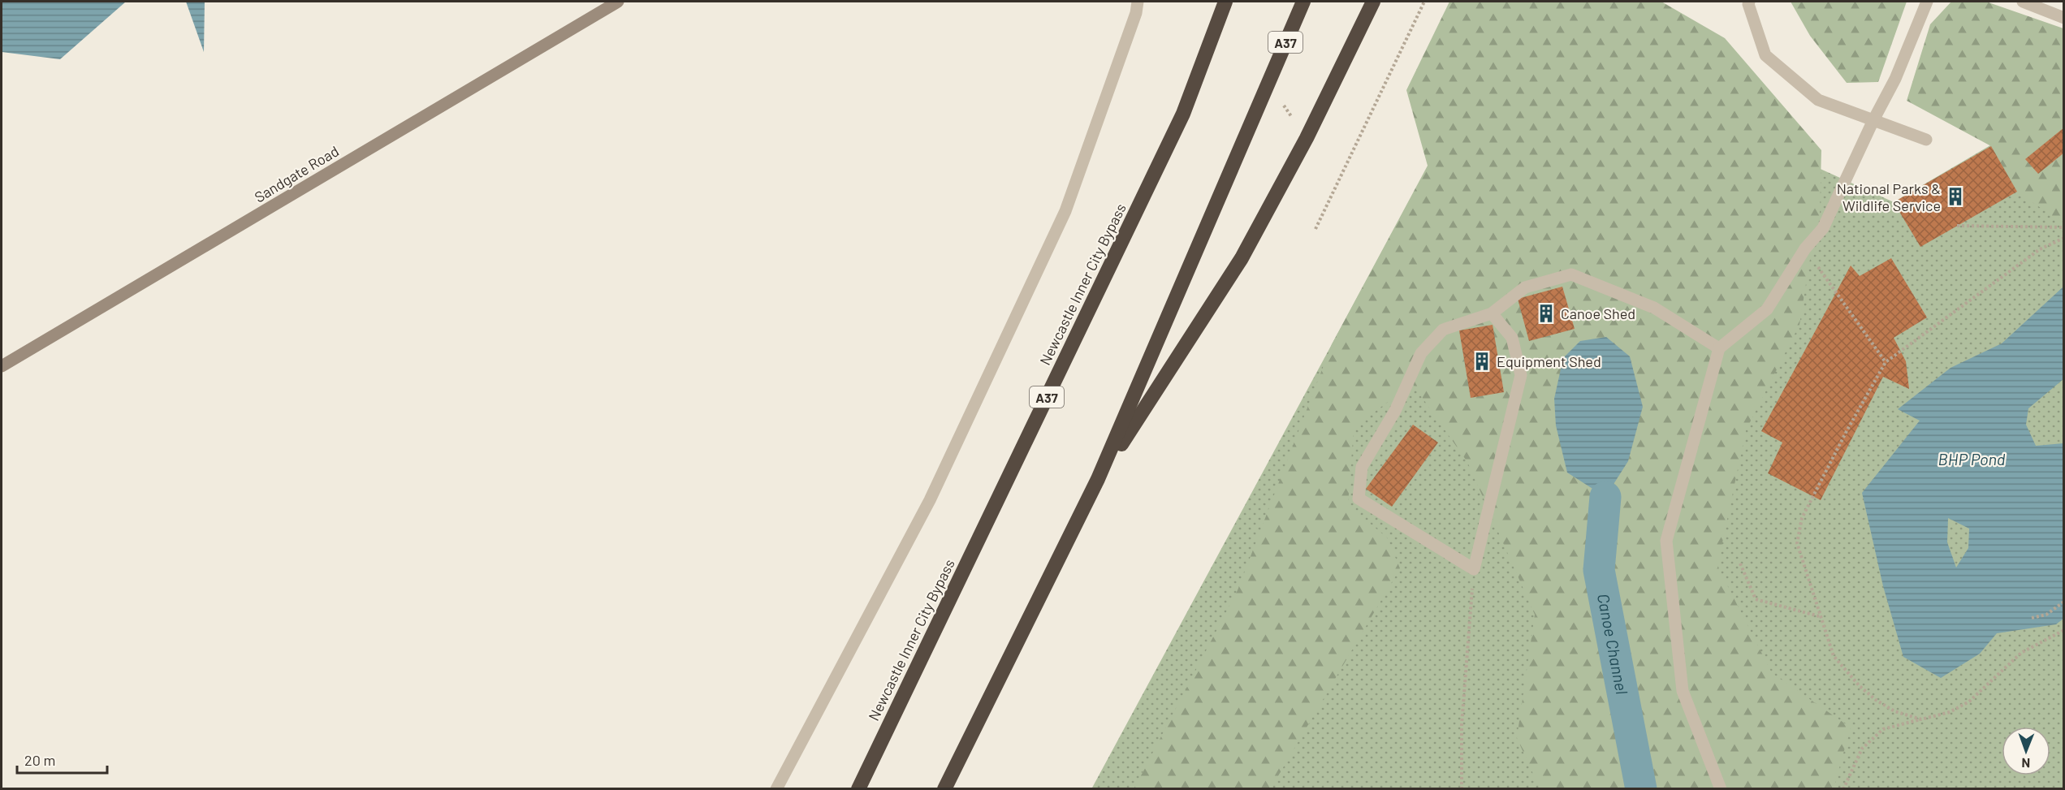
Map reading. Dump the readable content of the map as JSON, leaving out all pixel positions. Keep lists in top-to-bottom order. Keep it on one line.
{"streets":{"highway":["A37","Newcastle Inner City Bypass"],"main road":["Sandgate Road"]},"water":["BHP Pond","Canoe Channel"],"places":{"building":["National Parks & Wildlife Service","Canoe Shed","Equipment Shed"]},"scale_bar":"20 m","north":"bottom"}
